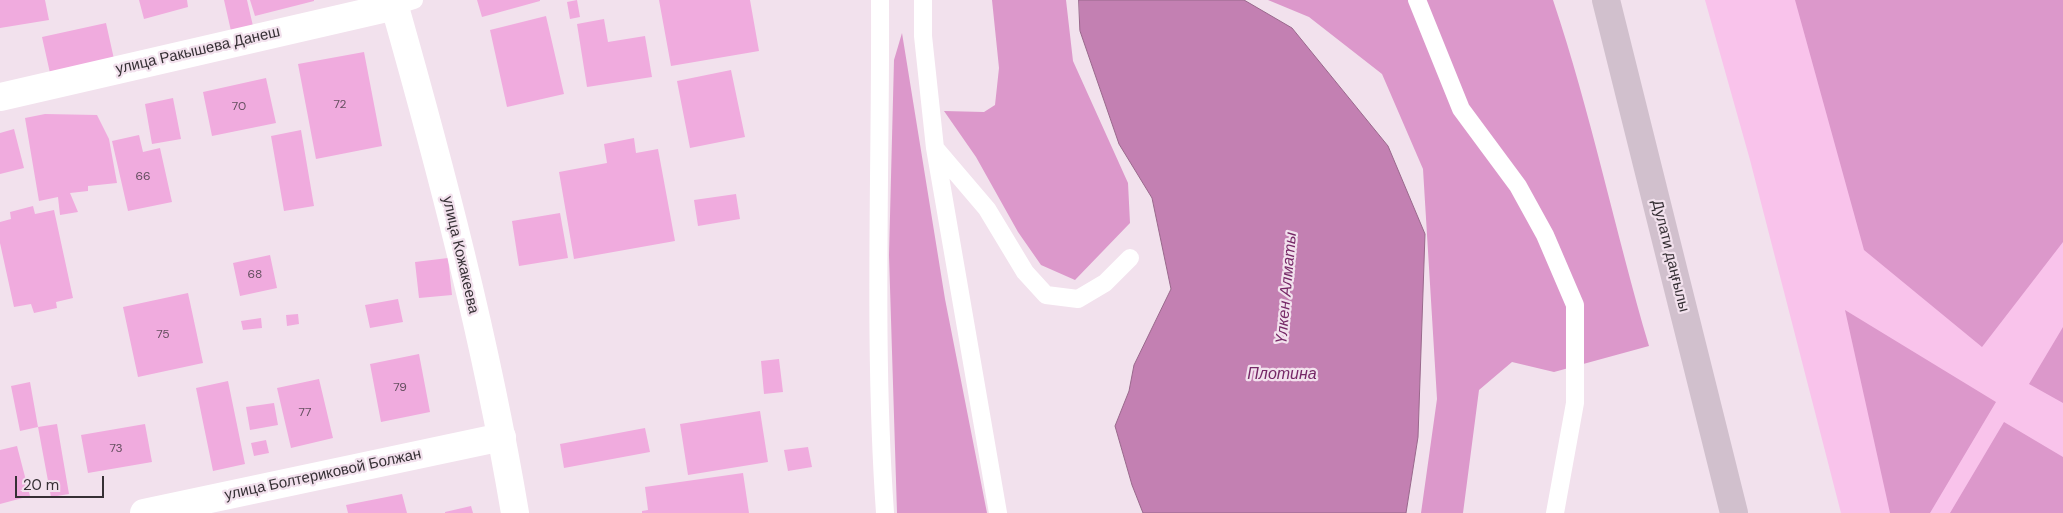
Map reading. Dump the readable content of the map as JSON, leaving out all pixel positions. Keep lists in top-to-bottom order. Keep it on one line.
{"streets":{"main road":["Дулати даңғылы"],"street":["улица Ракышева Данеш","улица Кожакеева","улица Болтериковой Болжан"]},"crossings":[["улица Ракышева Данеш","улица Кожакеева"],["улица Кожакеева","улица Болтериковой Болжан"]],"water":["Үлкен Алматы","Плотина"],"house_numbers":["72","70","66","68","75","79","77","73"],"scale_bar":"20 m"}
